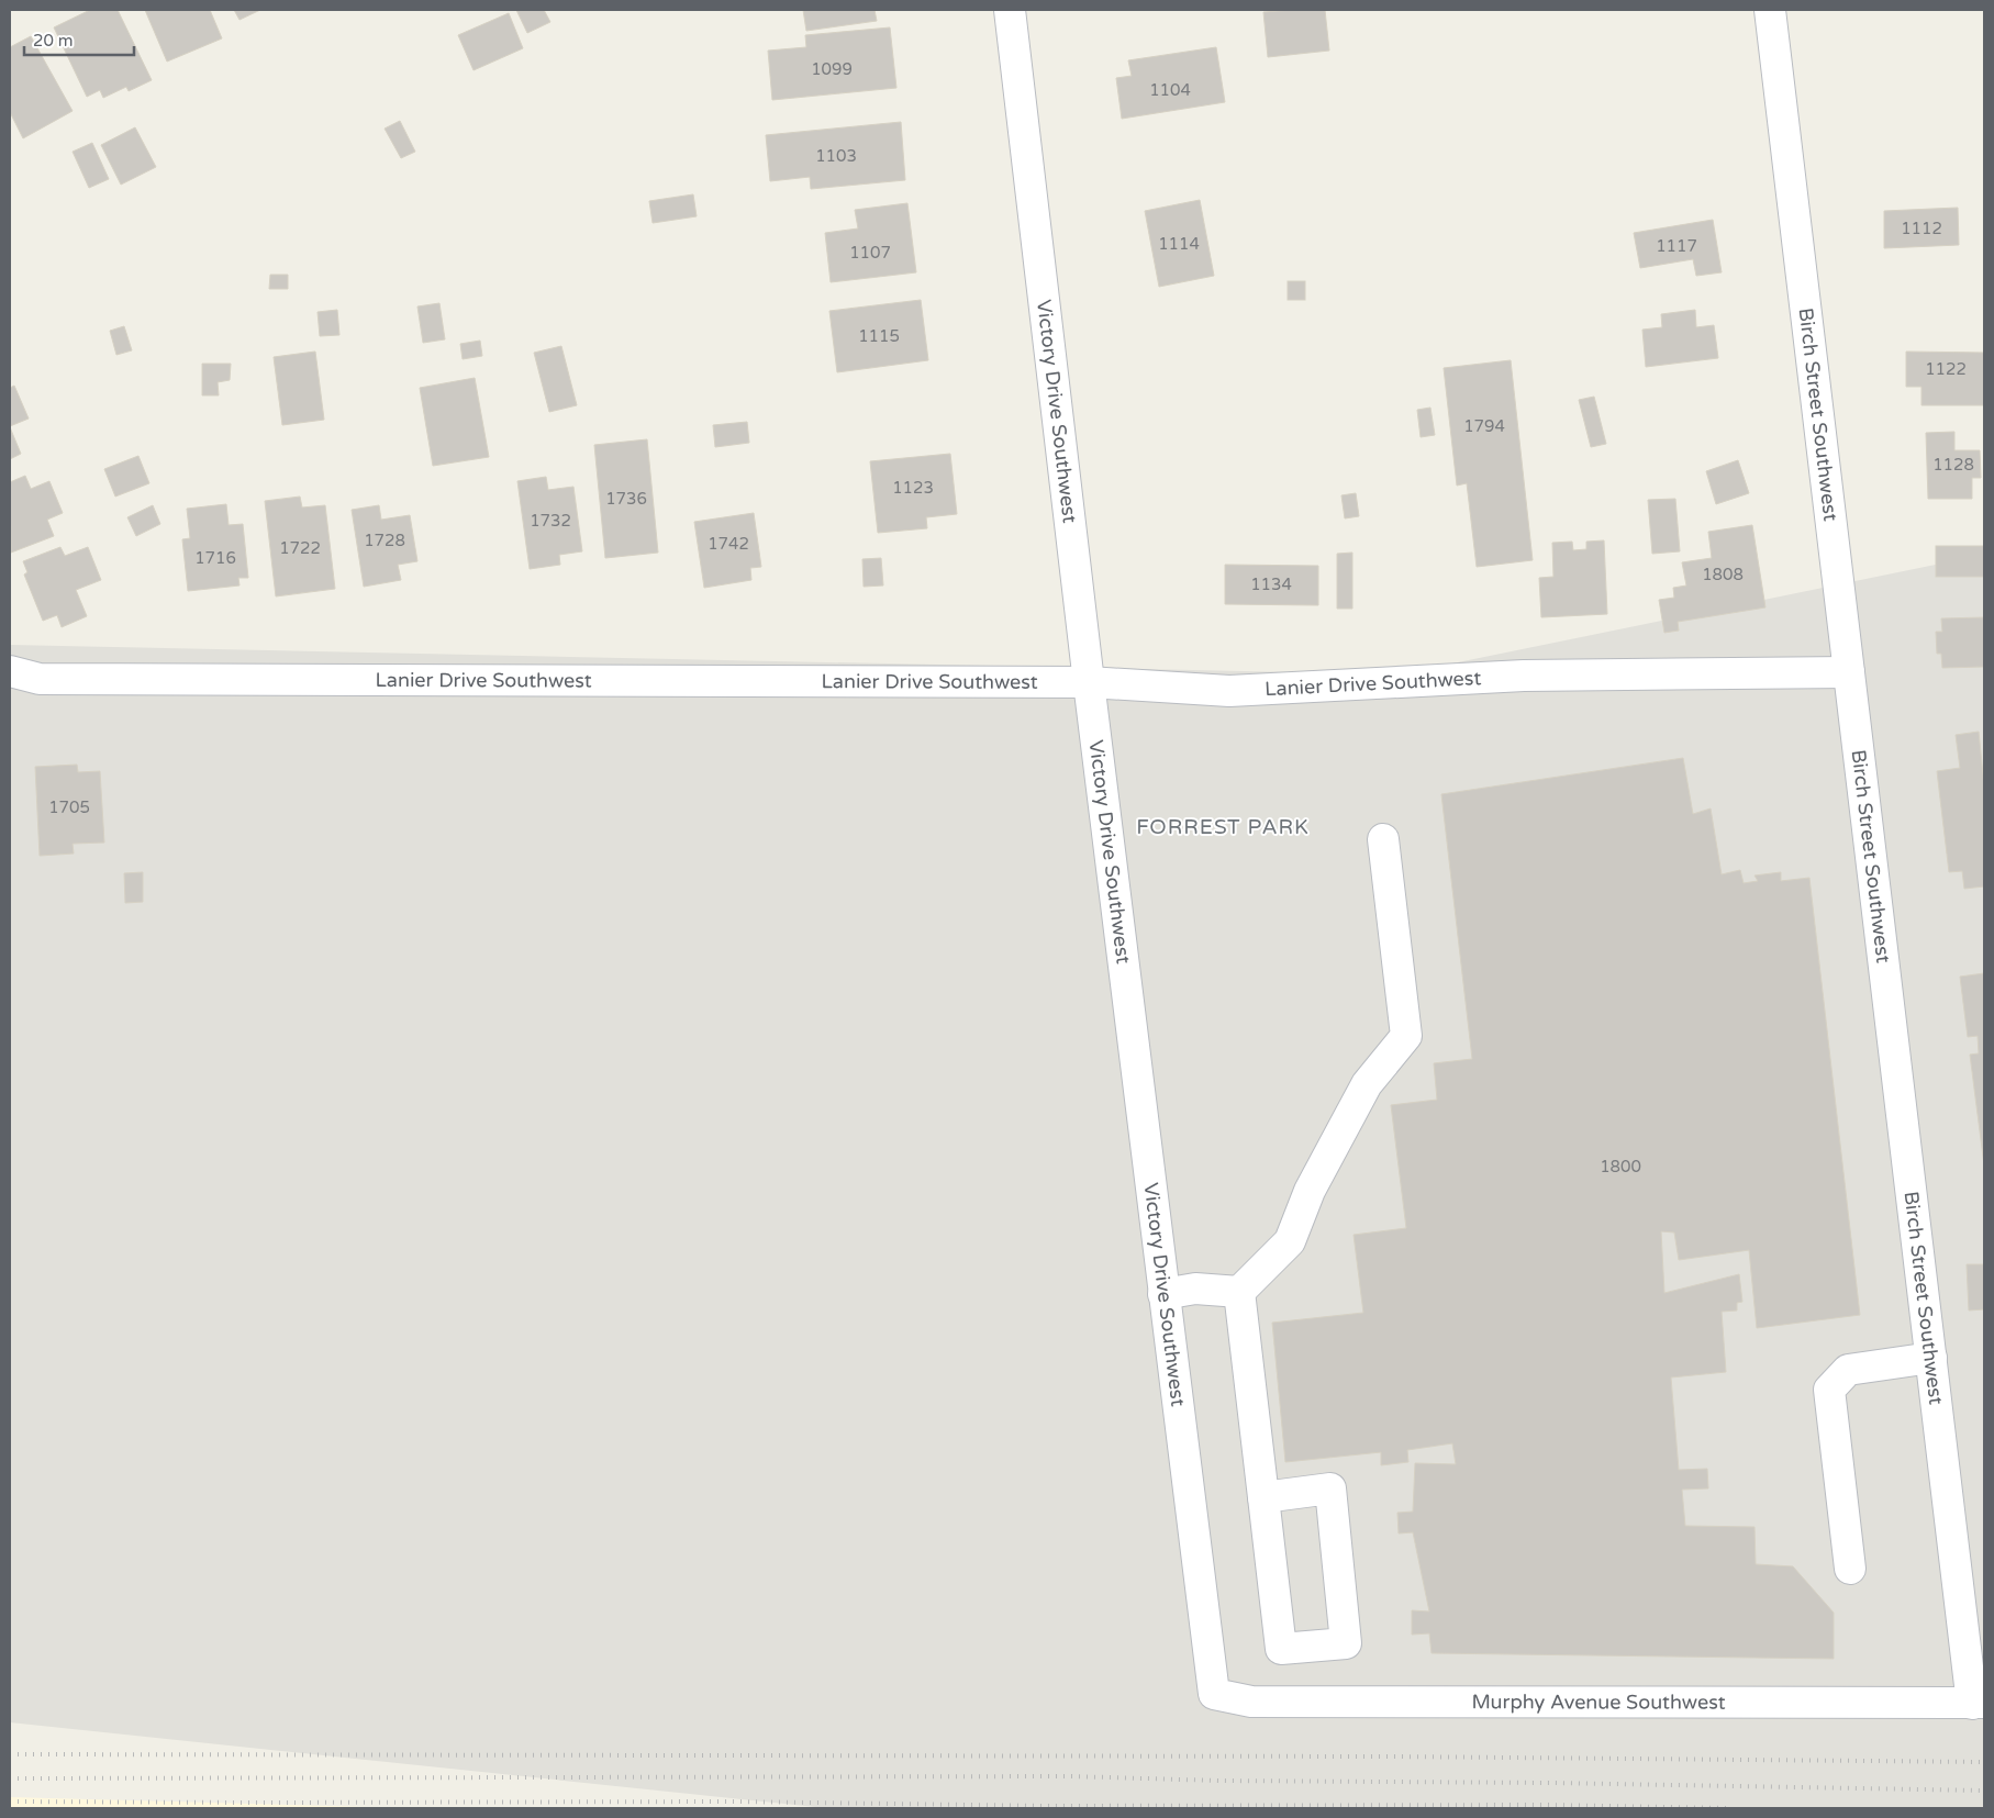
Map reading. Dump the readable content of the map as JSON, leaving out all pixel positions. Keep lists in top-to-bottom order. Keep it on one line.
{"streets":{"street":["Victory Drive Southwest","Birch Street Southwest","Lanier Drive Southwest","Murphy Avenue Southwest"]},"crossings":[["Victory Drive Southwest","Lanier Drive Southwest"],["Victory Drive Southwest","Murphy Avenue Southwest"],["Birch Street Southwest","Lanier Drive Southwest"],["Birch Street Southwest","Murphy Avenue Southwest"]],"districts":["FORREST PARK"],"house_numbers":["1099","1104","1103","1112","1114","1117","1107","1115","1122","1794","1128","1123","1736","1732","1728","1742","1722","1716","1808","1134","1705","1800"],"scale_bar":"20 m"}
